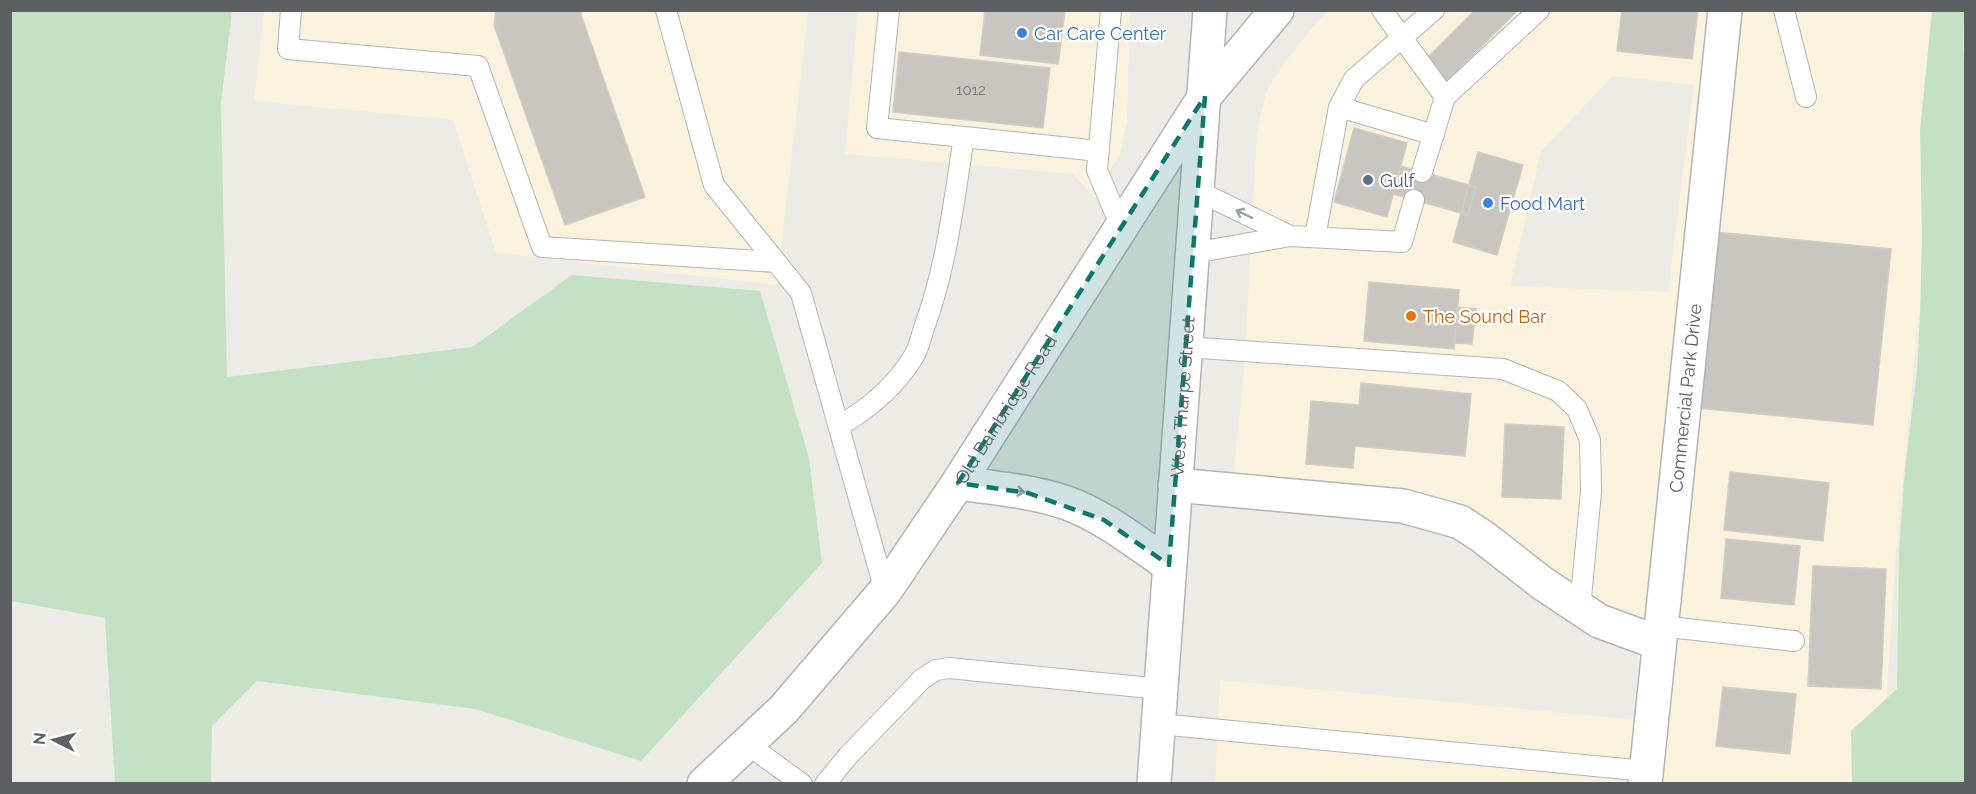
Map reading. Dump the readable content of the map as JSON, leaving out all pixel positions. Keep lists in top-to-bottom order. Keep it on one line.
{"streets":{"main road":["West Tharpe Street","Commercial Park Drive","Old Bainbridge Road"]},"crossings":[["West Tharpe Street","Old Bainbridge Road"]],"places":["Car Care Center","Gulf","Food Mart","The Sound Bar"],"house_numbers":["1012"],"north":"left"}
